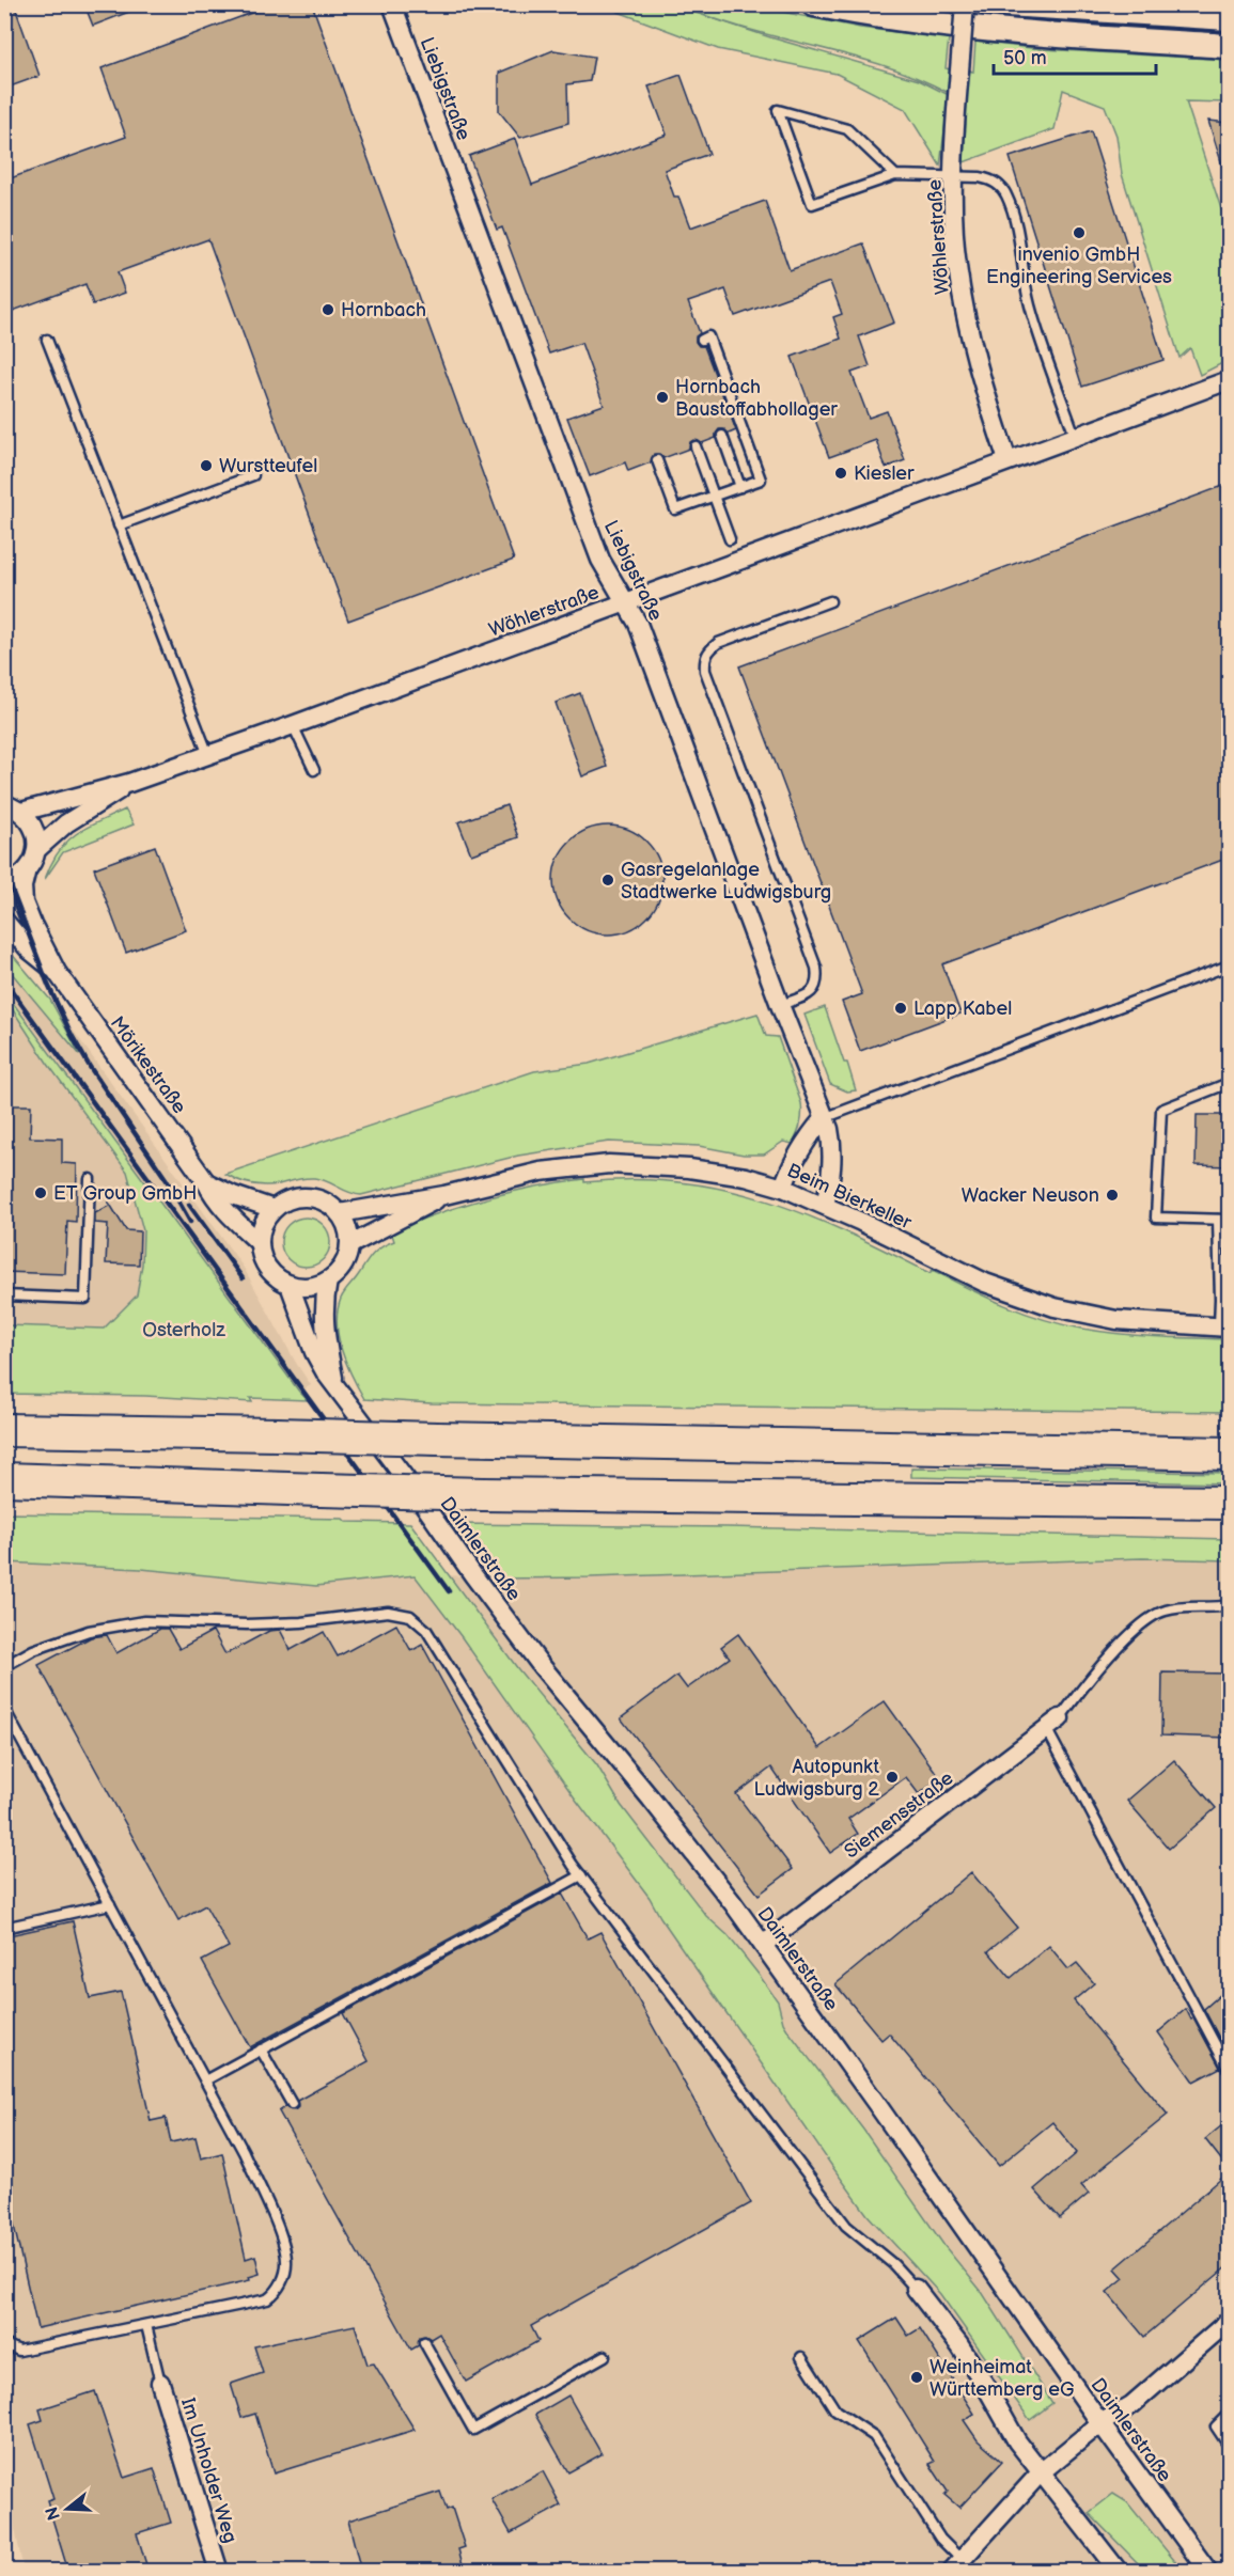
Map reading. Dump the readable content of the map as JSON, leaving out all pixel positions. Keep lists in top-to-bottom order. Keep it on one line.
{"streets":{"street":["Liebigstraße","Wöhlerstraße","Mörikestraße","Beim Bierkeller","Daimlerstraße","Siemensstraße","Im Unholder Weg"]},"crossings":[["Liebigstraße","Wöhlerstraße"],["Liebigstraße","Beim Bierkeller"],["Wöhlerstraße","Mörikestraße"],["Mörikestraße","Beim Bierkeller"],["Mörikestraße","Daimlerstraße"],["Beim Bierkeller","Daimlerstraße"],["Daimlerstraße","Siemensstraße"]],"parks":["Osterholz"],"places":["invenio GmbH Engineering Services","Hornbach","Hornbach Baustoffabhollager","Wurstteufel","Kiesler","Gasregelanlage Stadtwerke Ludwigsburg","Lapp Kabel","ET Group GmbH","Wacker Neuson","Autopunkt Ludwigsburg 2","Weinheimat Württemberg eG"],"scale_bar":"50 m","north":"left"}
